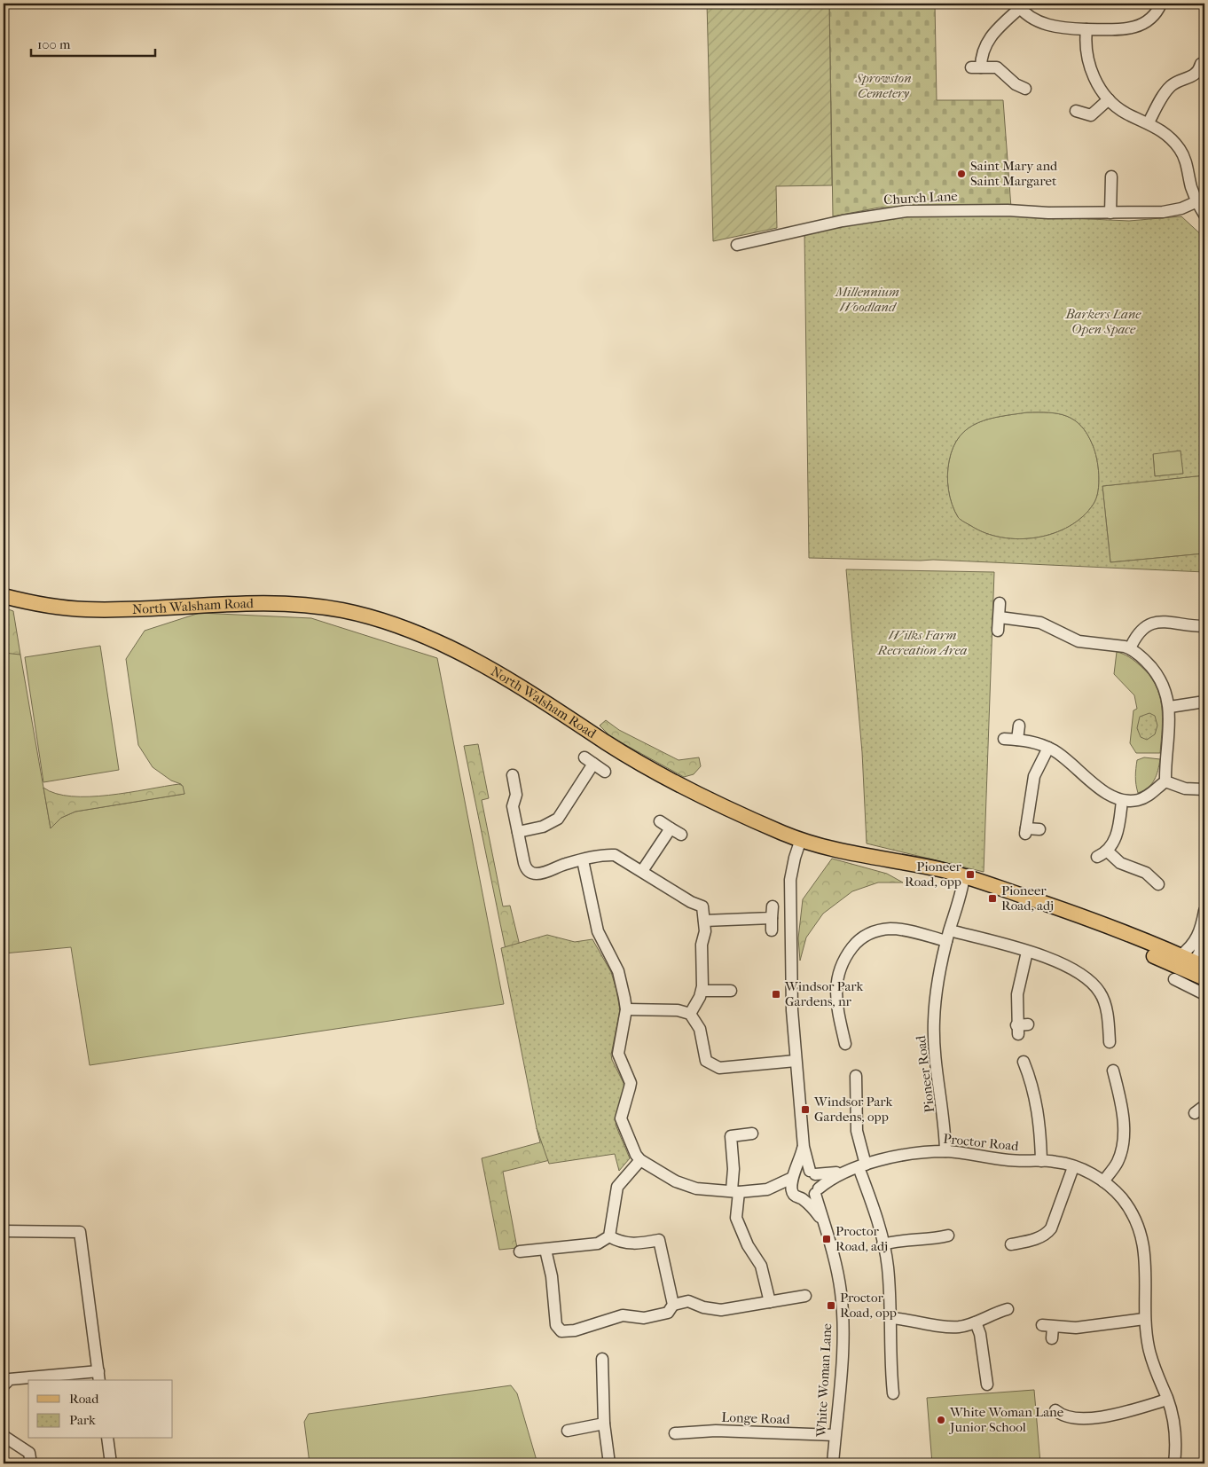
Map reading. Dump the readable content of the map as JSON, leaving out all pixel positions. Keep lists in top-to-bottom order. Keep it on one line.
{"streets":{"main road":["North Walsham Road"],"street":["Church Lane","Pioneer Road","Proctor Road","White Woman Lane","Longe Road"]},"crossings":[["North Walsham Road","Pioneer Road"],["North Walsham Road","White Woman Lane"],["Pioneer Road","Proctor Road"],["Proctor Road","White Woman Lane"],["White Woman Lane","Longe Road"]],"parks":["Sprowston Cemetery","Millennium Woodland","Barkers Lane Open Space","Wilks Farm Recreation Area"],"places":{"other":["Saint Mary and Saint Margaret","White Woman Lane Junior School"],"transit":["Pioneer Road, opp","Pioneer Road, adj","Windsor Park Gardens, nr","Windsor Park Gardens, opp","Proctor Road, adj","Proctor Road, opp"]},"legend":["Road","Park"],"scale_bar":"100 m"}
